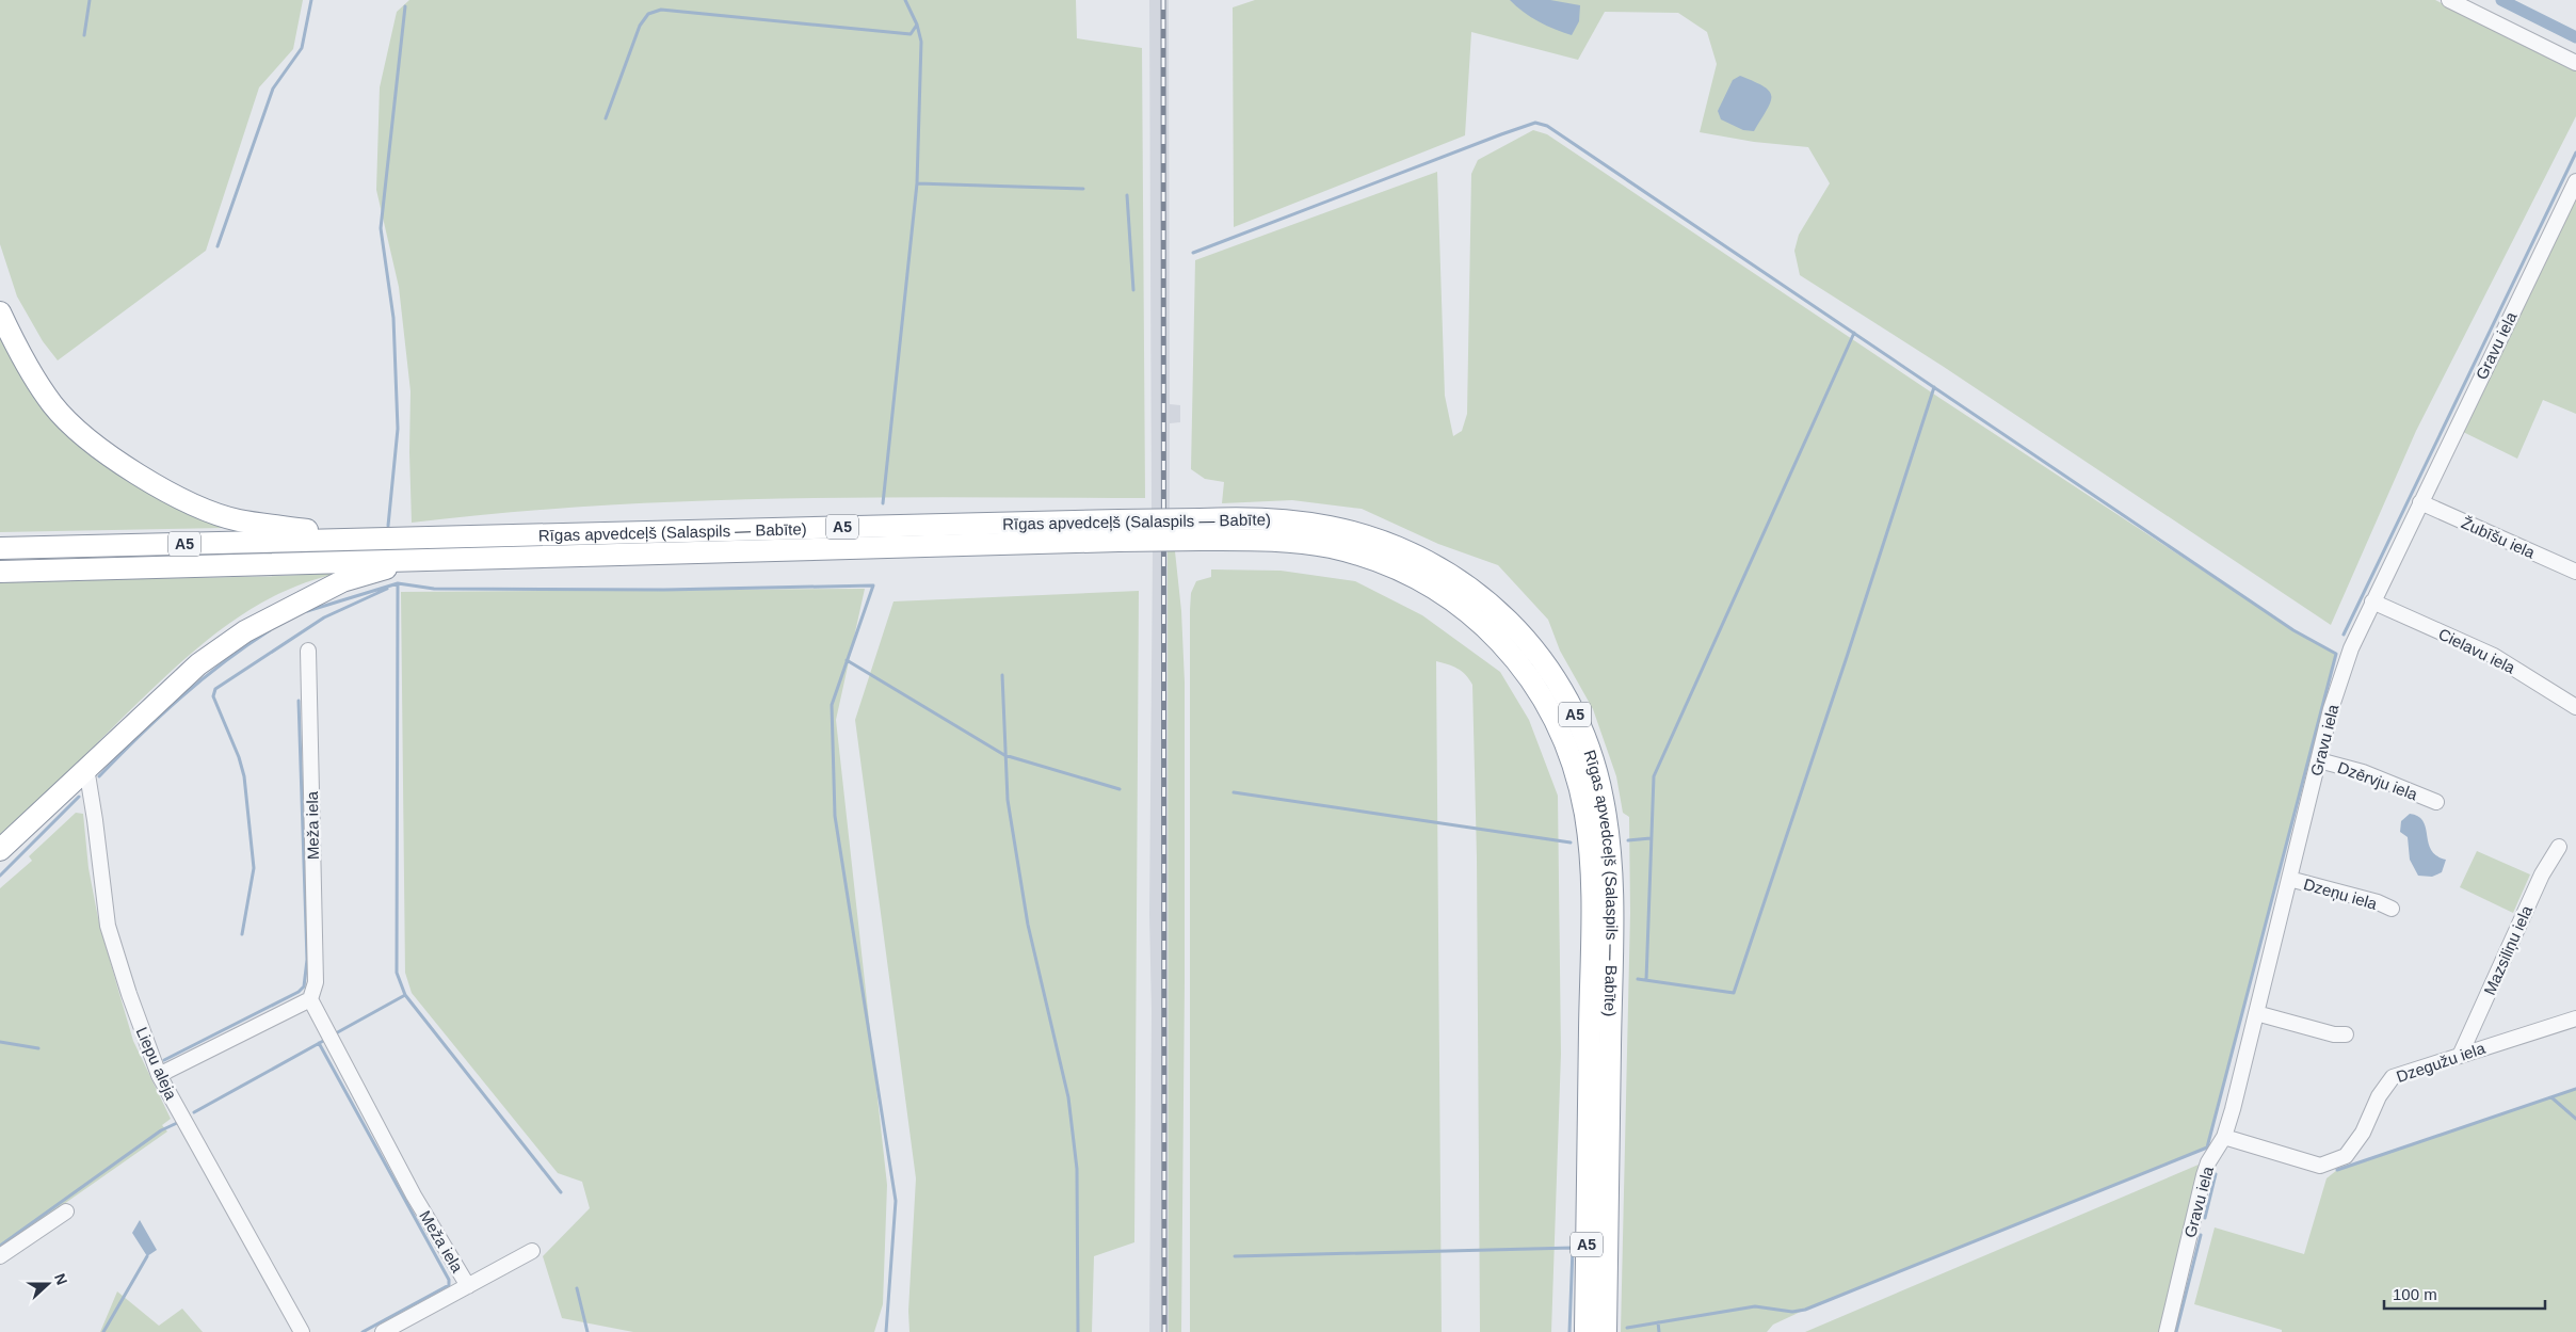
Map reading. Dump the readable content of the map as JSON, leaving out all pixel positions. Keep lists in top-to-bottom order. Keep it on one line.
{"streets":{"highway":["Rīgas apvedceļš (Salaspils — Babīte)","A5"],"street":["Gravu iela","Žubīšu iela","Cielavu iela","Dzērvju iela","Meža iela","Dzeņu iela","Mazsiliņu iela","Dzegužu iela","Liepu aleja"]},"crossings":[["Gravu iela","Žubīšu iela"],["Gravu iela","Cielavu iela"],["Gravu iela","Dzērvju iela"],["Gravu iela","Dzeņu iela"],["Gravu iela","Dzegužu iela"],["Mazsiliņu iela","Dzegužu iela"]],"scale_bar":"100 m","north":"right"}
